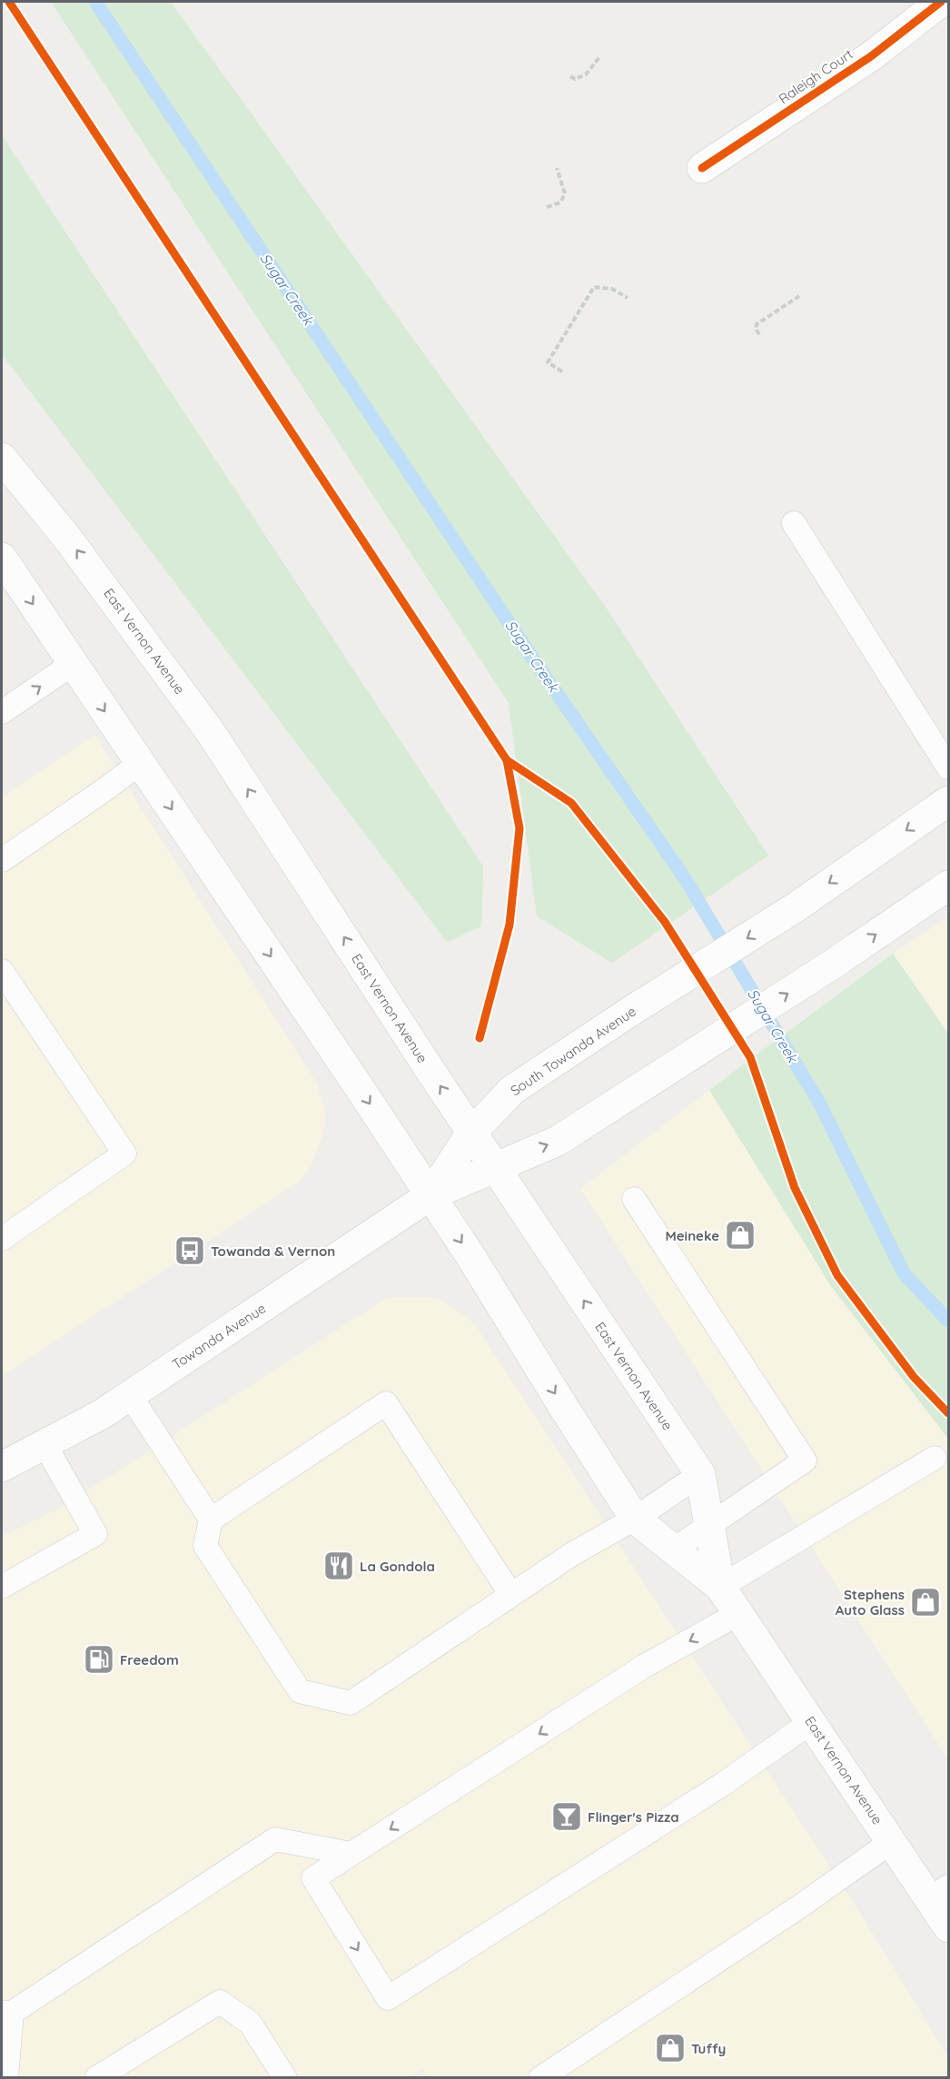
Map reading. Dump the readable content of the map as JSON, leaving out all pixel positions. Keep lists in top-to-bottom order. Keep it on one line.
{"streets":{"main road":["Raleigh Court","East Vernon Avenue","South Towanda Avenue","Towanda Avenue"]},"crossings":[["East Vernon Avenue","South Towanda Avenue"],["East Vernon Avenue","Towanda Avenue"],["South Towanda Avenue","Towanda Avenue"]],"water":["Sugar Creek"],"places":{"shop":["Meineke","Stephens Auto Glass","Tuffy"],"bus stop":["Towanda & Vernon"],"restaurant":["La Gondola"],"fuel station":["Freedom"],"bar":["Flinger's Pizza"]}}
